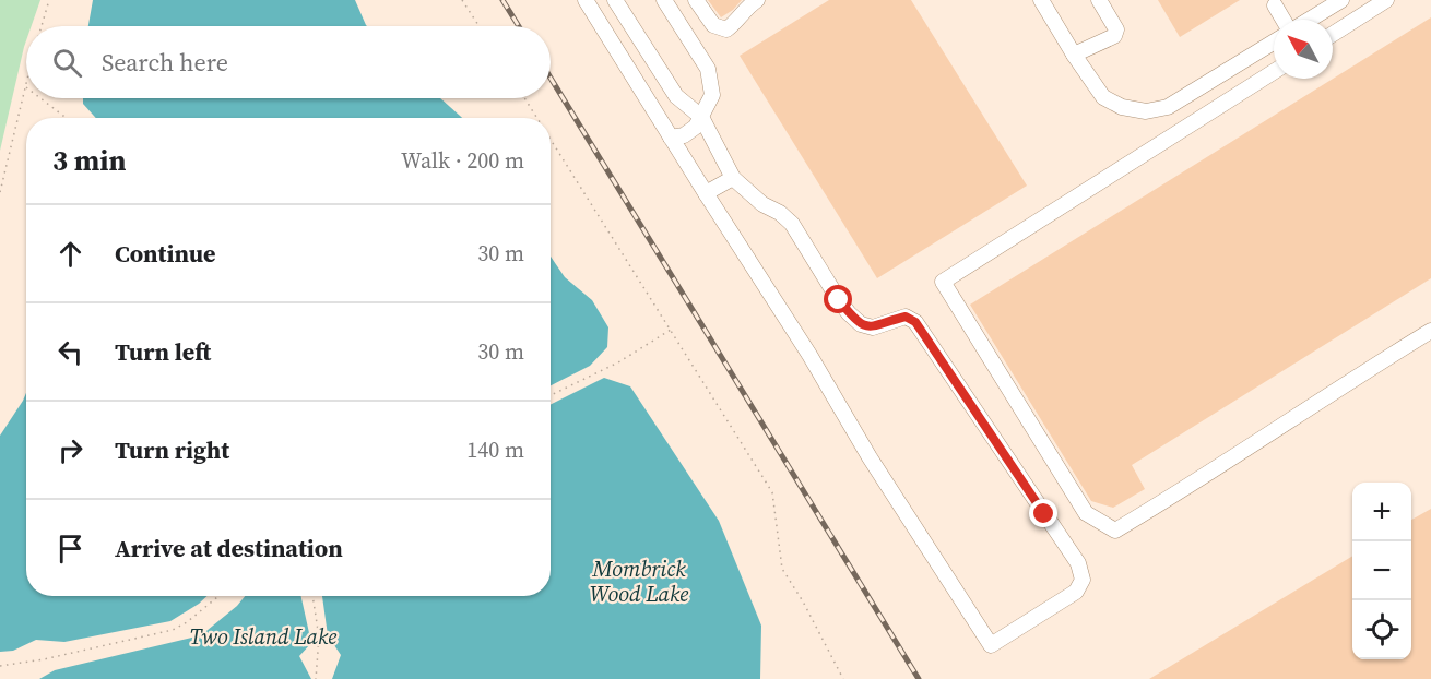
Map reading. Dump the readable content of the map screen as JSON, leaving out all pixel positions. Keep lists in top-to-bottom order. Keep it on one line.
{"water":["Mombrick Wood Lake","Two Island Lake"],"north":"top left","page":{"search":"Search here","heading":["3 min","Walk · 200 m"],"list":[["Continue","30 m"],["Turn left","30 m"],["Turn right","140 m"],"Arrive at destination"],"map_buttons":["+","−"]}}
